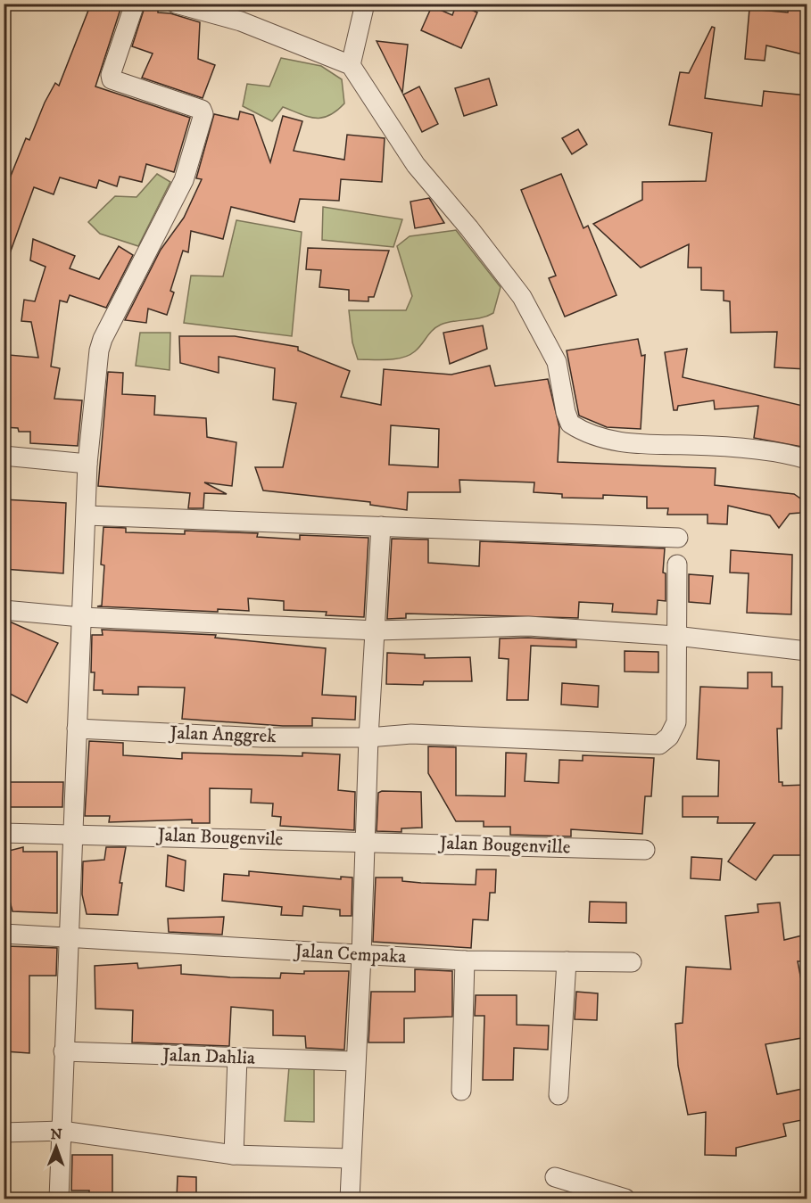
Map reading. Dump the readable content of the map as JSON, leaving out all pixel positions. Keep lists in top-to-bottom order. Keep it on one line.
{"streets":{"street":["Jalan Anggrek","Jalan Bougenvile","Jalan Bougenville","Jalan Cempaka","Jalan Dahlia"]},"crossings":[["Jalan Bougenvile","Jalan Bougenville"]],"north":"top"}
